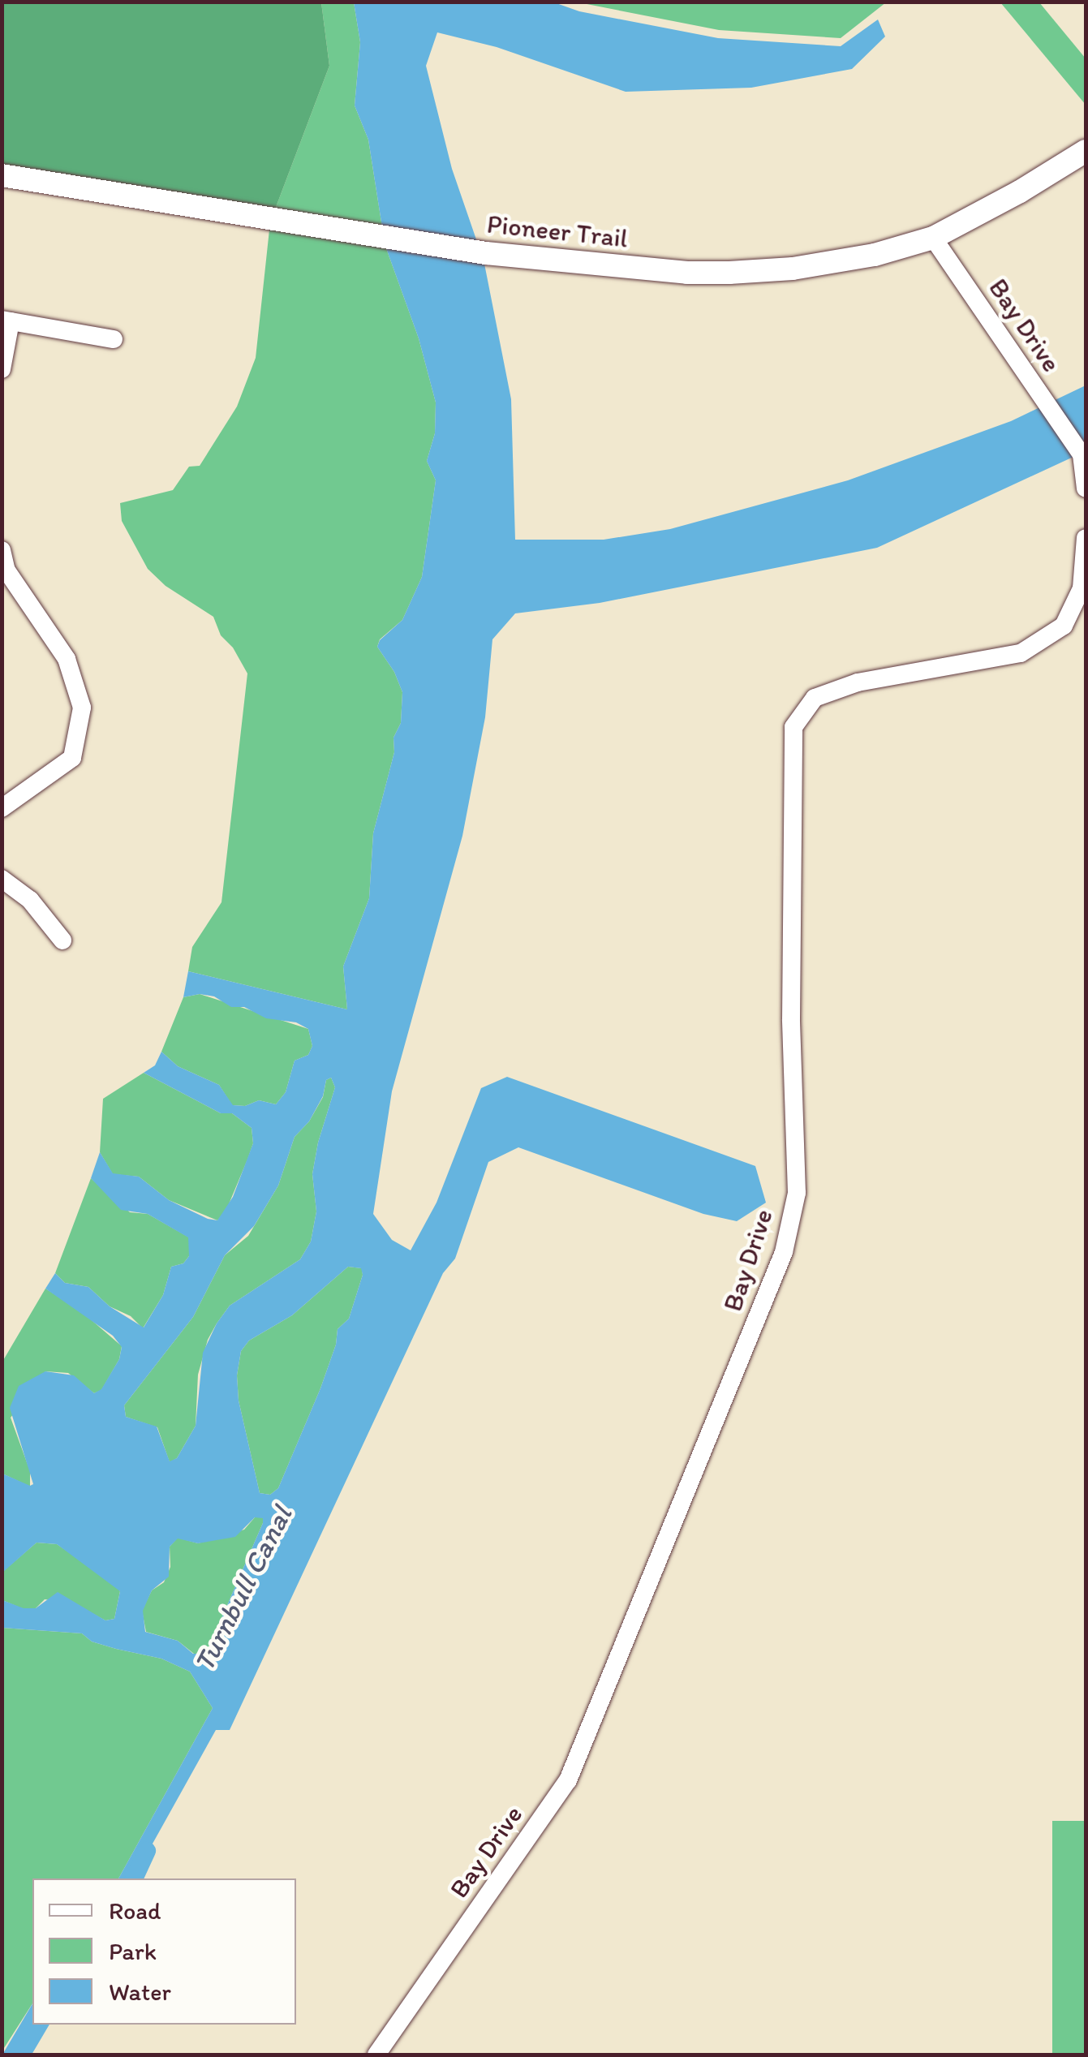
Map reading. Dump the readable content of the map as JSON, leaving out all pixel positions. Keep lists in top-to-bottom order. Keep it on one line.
{"streets":{"street":["Pioneer Trail","Bay Drive"]},"crossings":[["Pioneer Trail","Bay Drive"]],"water":["Turnbull Canal"],"legend":["Road","Park","Water"]}
